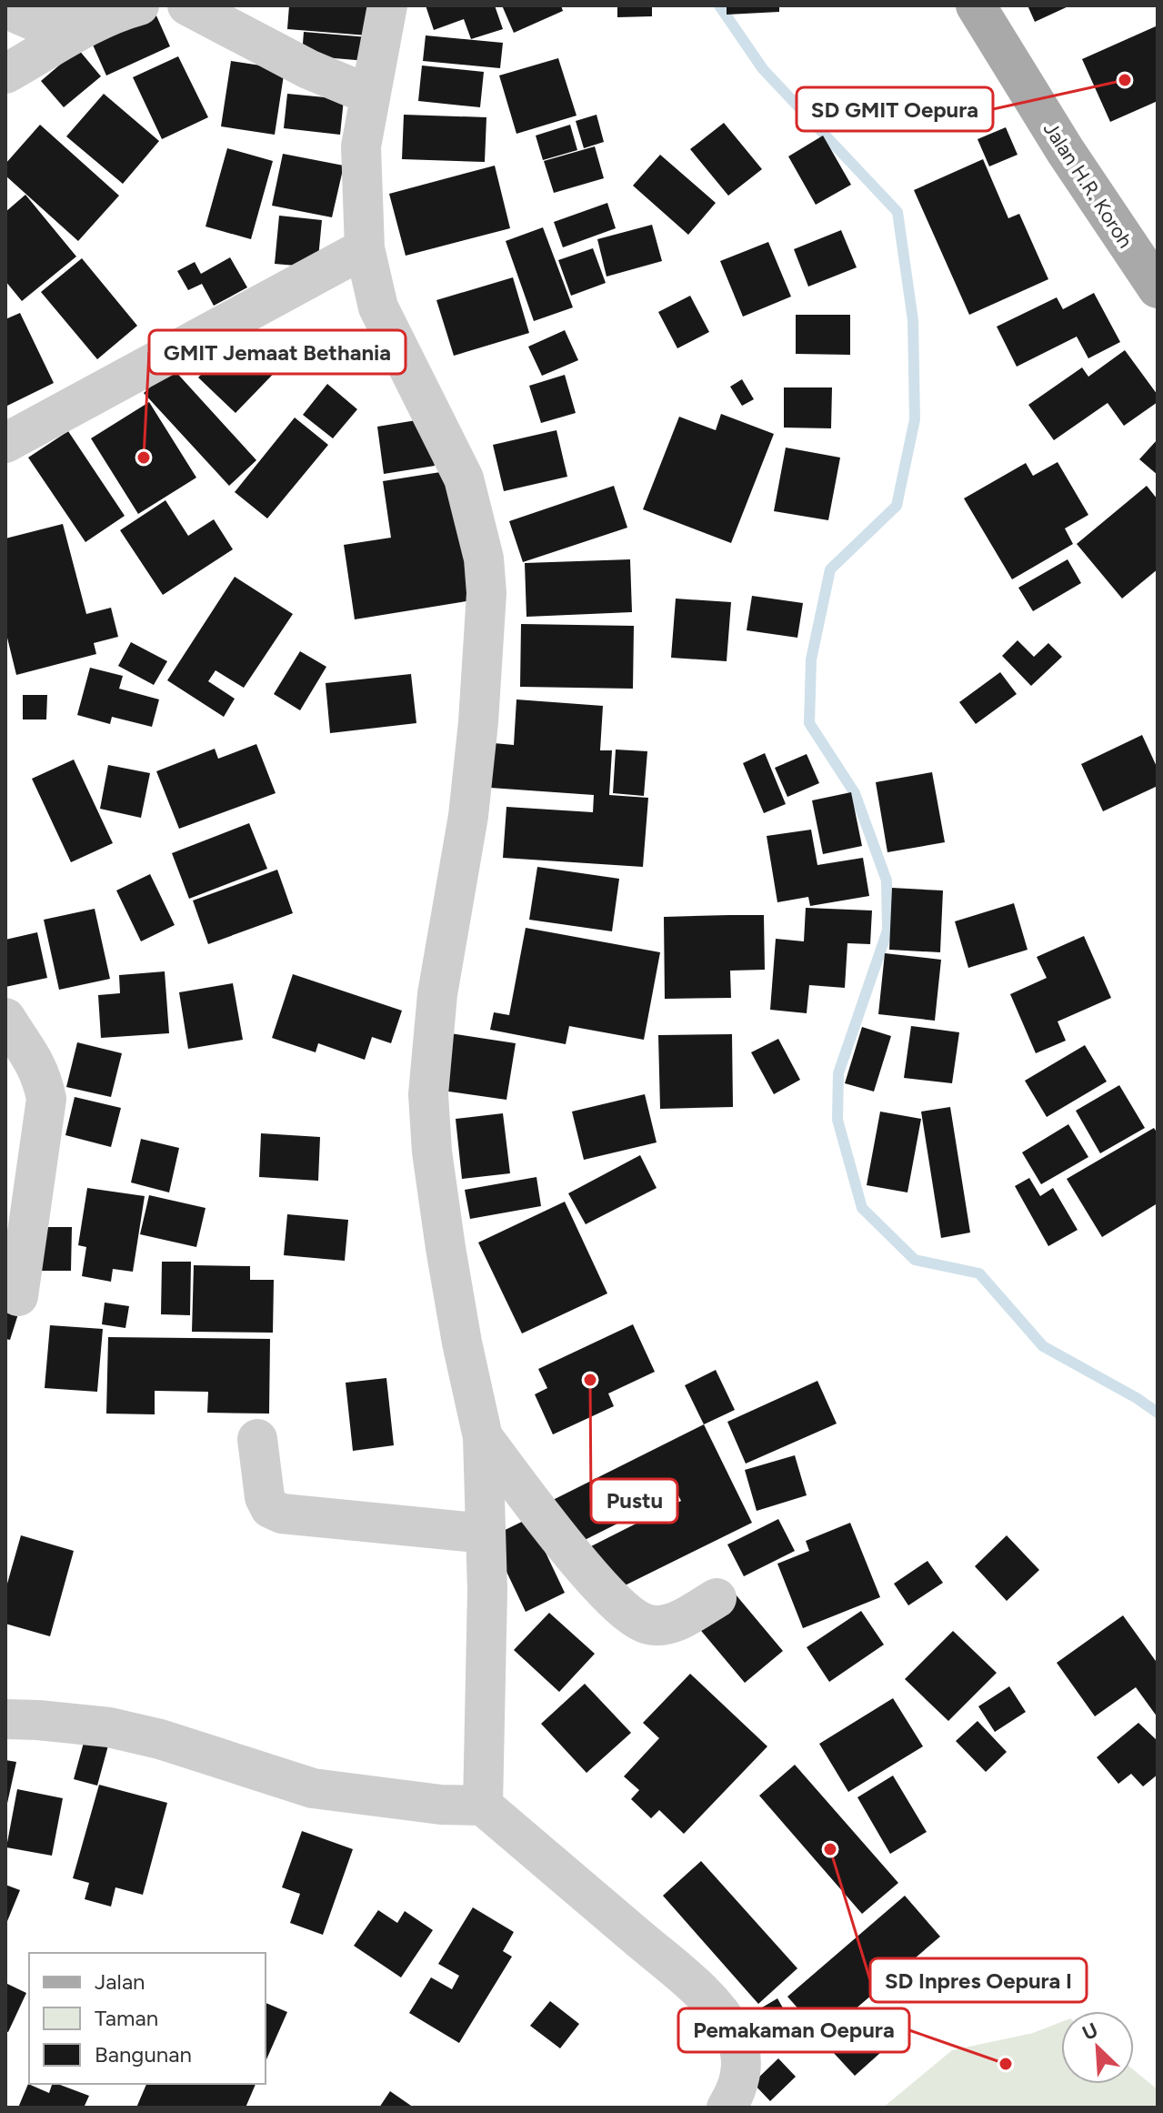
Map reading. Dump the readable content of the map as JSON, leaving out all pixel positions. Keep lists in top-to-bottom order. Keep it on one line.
{"streets":{"main road":["Jalan H.R. Koroh"]},"places":["SD GMIT Oepura","GMIT Jemaat Bethania","Pustu","SD Inpres Oepura I","Pemakaman Oepura"],"legend":["Jalan","Taman","Bangunan"],"north":"top left"}
